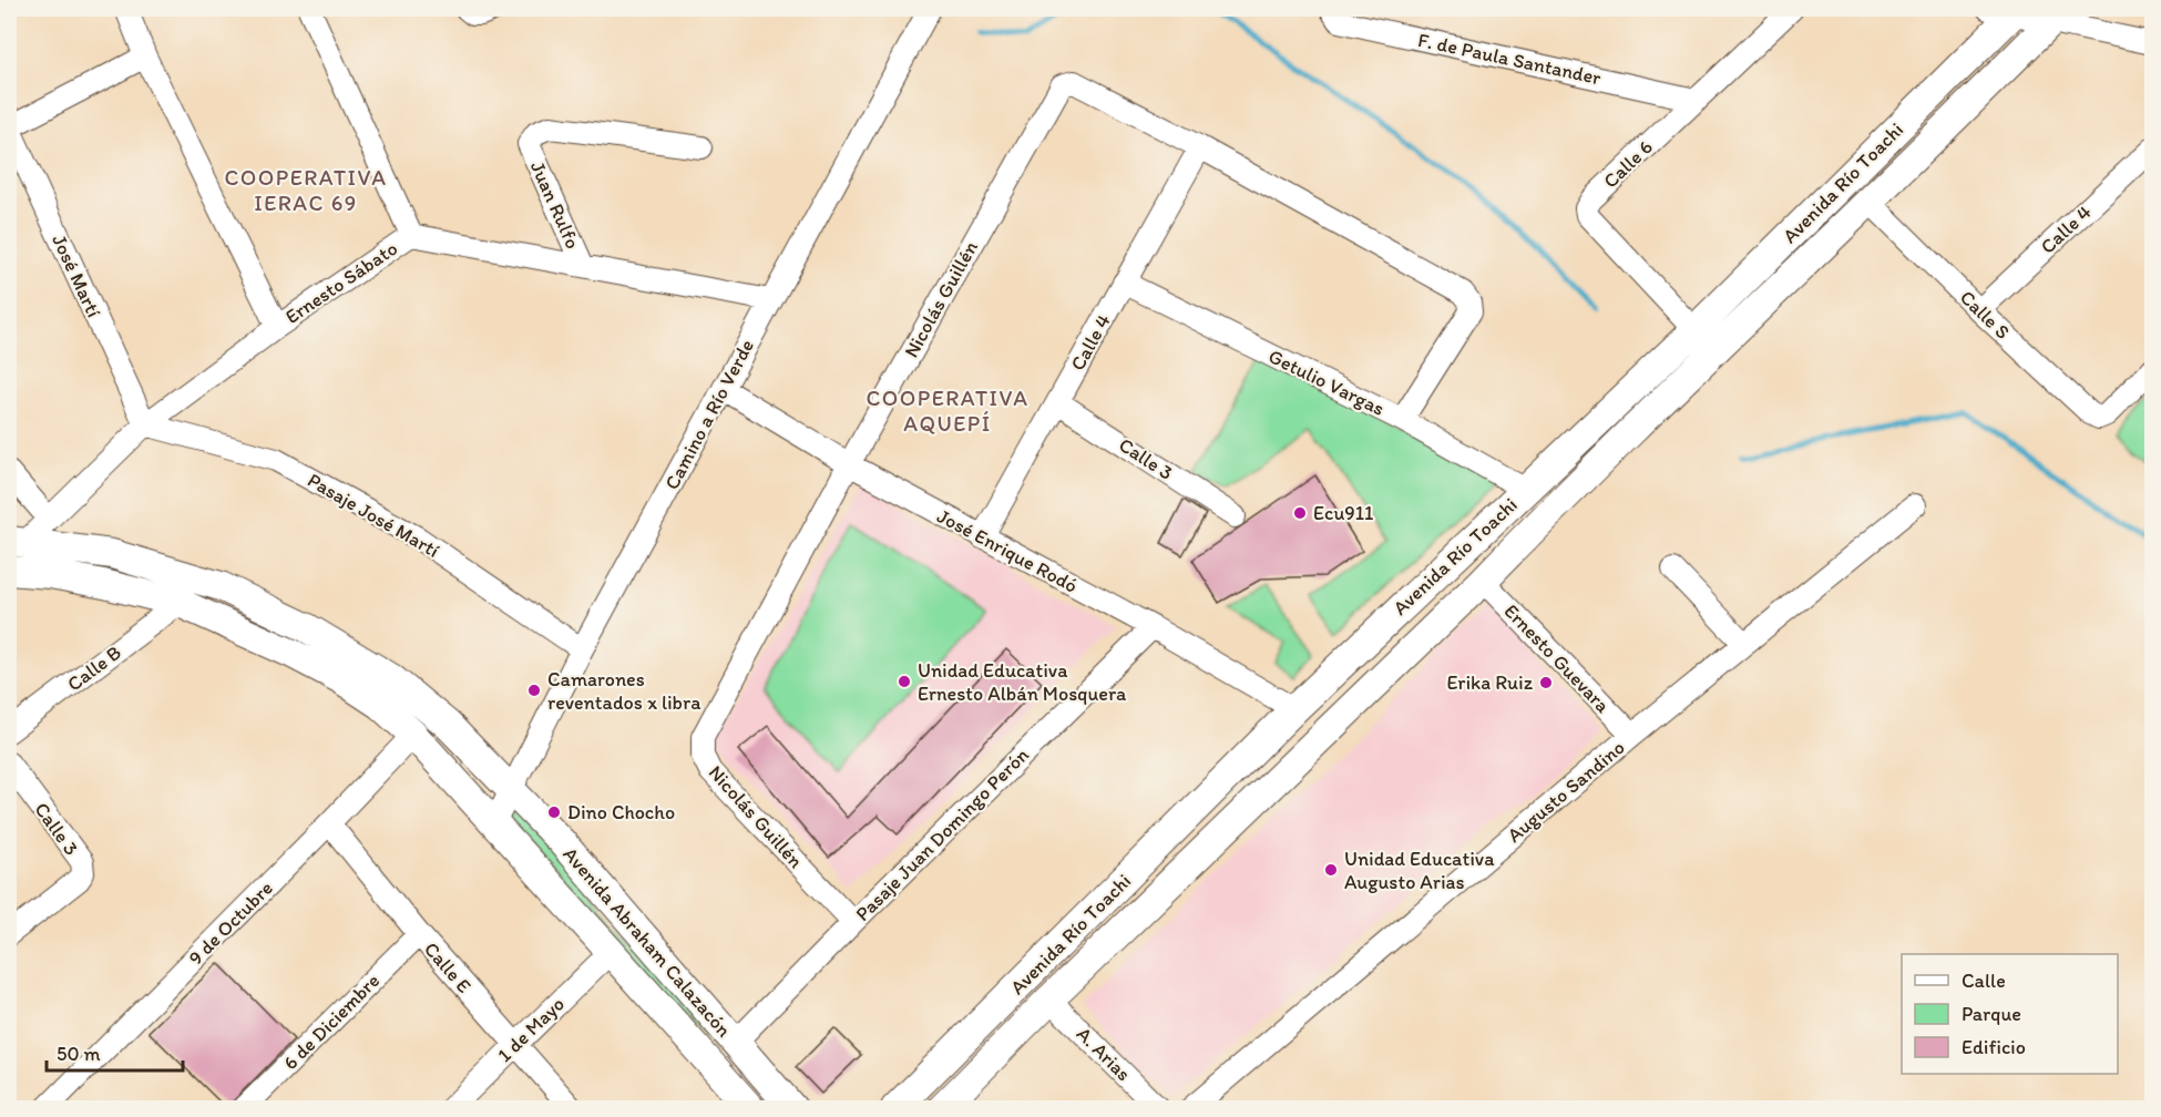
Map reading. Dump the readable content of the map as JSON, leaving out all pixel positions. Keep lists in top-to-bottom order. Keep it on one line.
{"streets":{"main road":["Avenida Río Toachi","Avenida Abraham Calazacón"],"street":["F. de Paula Santander","Calle 6","Juan Rulfo","Calle 4","José Martí","Ernesto Sábato","Nicolás Guillén","Calle S","Getulio Vargas","Camino a Río Verde","Calle 3","Pasaje José Martí","José Enrique Rodó","Ernesto Guevara","Calle B","Augusto Sandino","Pasaje Juan Domingo Perón","9 de Octubre","Calle E","6 de Diciembre","1 de Mayo","A. Arias"]},"crossings":[["F. de Paula Santander","Calle 6"],["Calle 6","Avenida Río Toachi"],["Avenida Río Toachi","Calle S"],["Avenida Río Toachi","Getulio Vargas"],["Avenida Río Toachi","José Enrique Rodó"],["Avenida Río Toachi","Ernesto Guevara"],["Avenida Río Toachi","A. Arias"],["Juan Rulfo","Ernesto Sábato"],["Calle 4","Nicolás Guillén"],["Calle 4","Calle S"],["Calle 4","Getulio Vargas"],["Calle 4","Calle 3"],["Calle 4","José Enrique Rodó"],["José Martí","Ernesto Sábato"],["José Martí","Pasaje José Martí"],["Ernesto Sábato","Camino a Río Verde"],["Ernesto Sábato","Pasaje José Martí"],["Ernesto Sábato","Avenida Abraham Calazacón"],["Nicolás Guillén","Getulio Vargas"],["Nicolás Guillén","José Enrique Rodó"],["Nicolás Guillén","Pasaje Juan Domingo Perón"],["Camino a Río Verde","Pasaje José Martí"],["Camino a Río Verde","José Enrique Rodó"],["Camino a Río Verde","Avenida Abraham Calazacón"],["José Enrique Rodó","Pasaje Juan Domingo Perón"],["Ernesto Guevara","Augusto Sandino"],["Calle B","Avenida Abraham Calazacón"],["Pasaje Juan Domingo Perón","Avenida Abraham Calazacón"],["9 de Octubre","Avenida Abraham Calazacón"],["9 de Octubre","Calle E"],["Avenida Abraham Calazacón","1 de Mayo"],["Calle E","6 de Diciembre"],["Calle E","1 de Mayo"]],"districts":["COOPERATIVA IERAC 69","COOPERATIVA AQUEPÍ"],"places":["Ecu911","Unidad Educativa Ernesto Albán Mosquera","Erika Ruiz","Camarones reventados x libra","Dino Chocho","Unidad Educativa Augusto Arias"],"legend":["Calle","Parque","Edificio"],"scale_bar":"50 m"}
